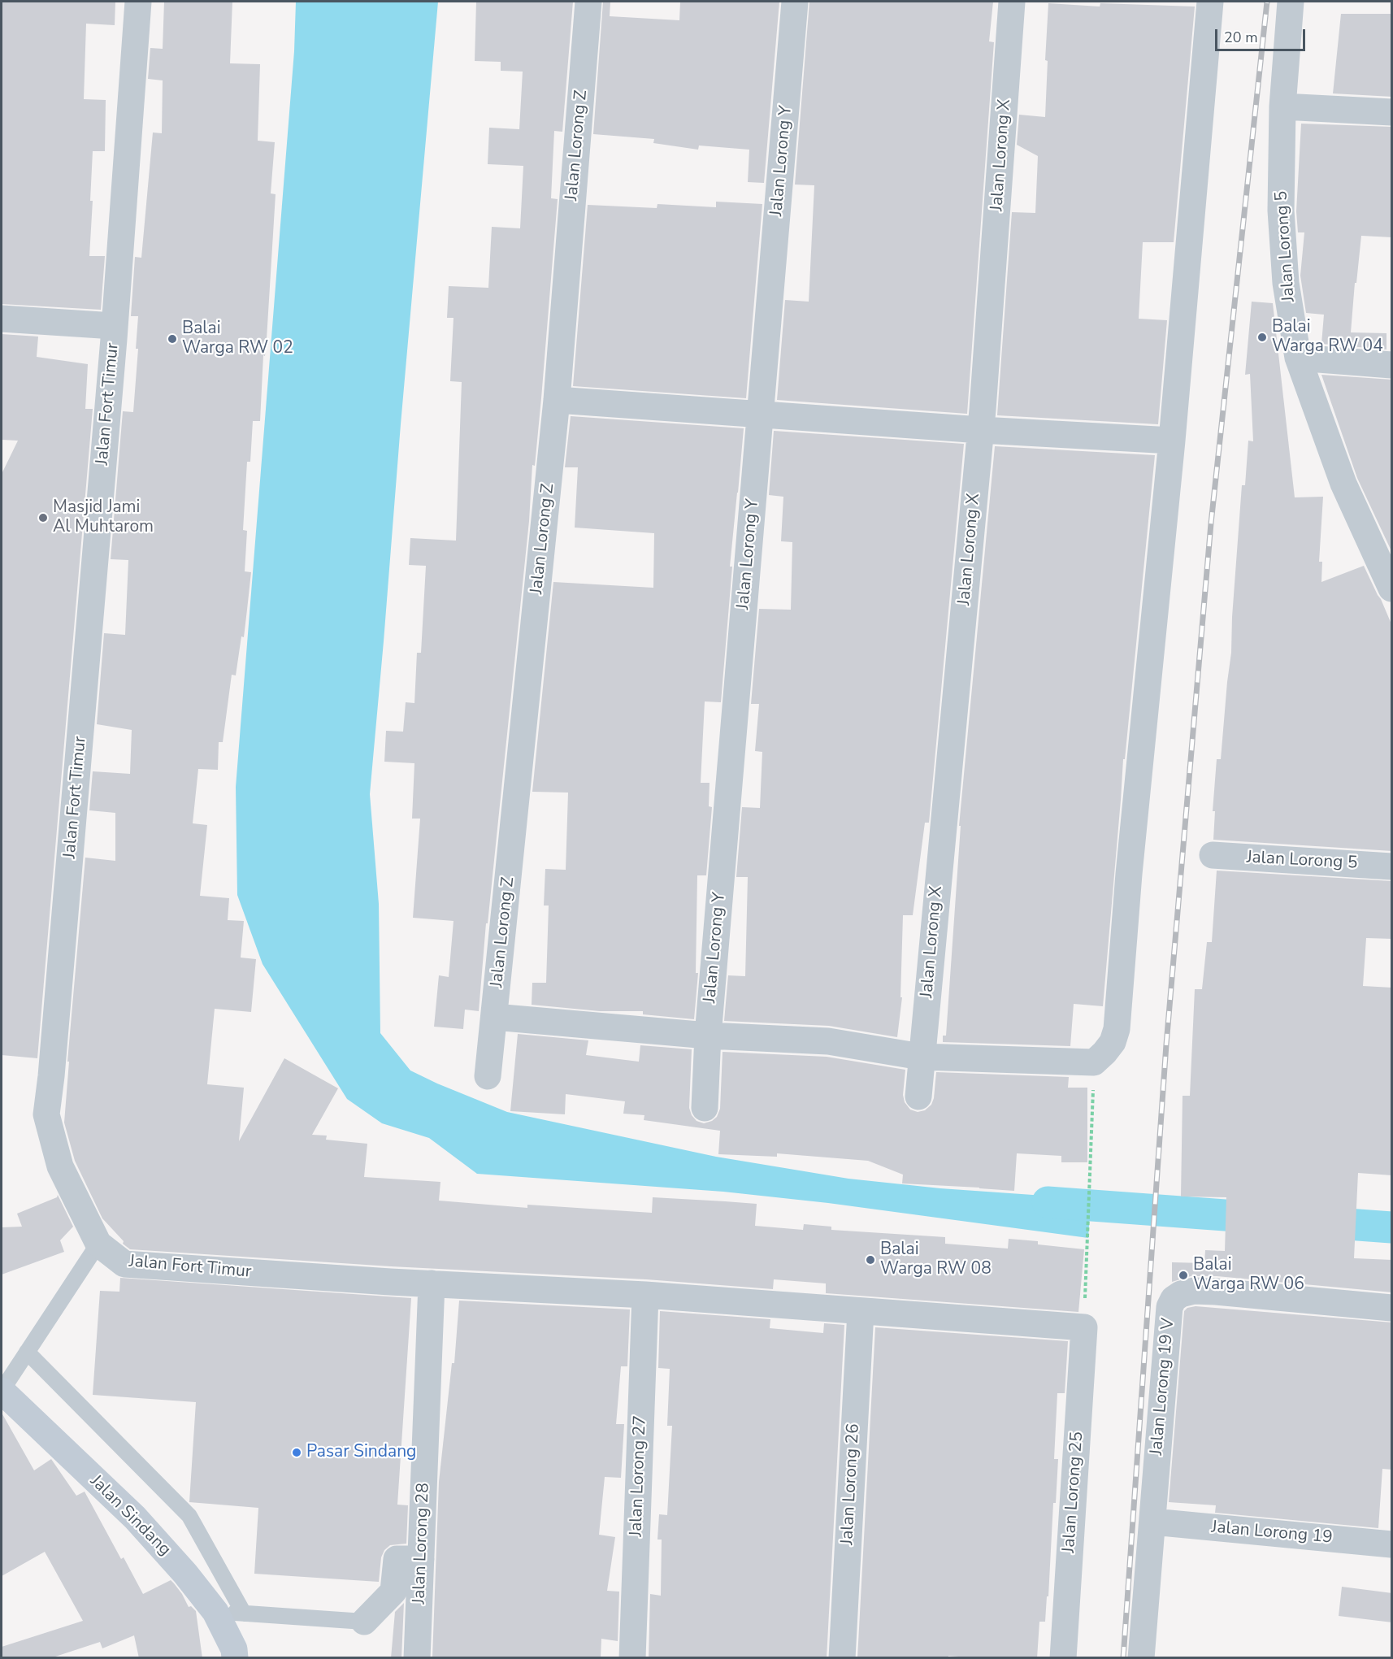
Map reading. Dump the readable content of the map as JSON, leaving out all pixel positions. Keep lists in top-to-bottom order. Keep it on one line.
{"streets":{"street":["Jalan Lorong Z","Jalan Lorong X","Jalan Lorong Y","Jalan Lorong 5","Jalan Fort Timur","Jalan Lorong 19 V","Jalan Lorong 27","Jalan Lorong 26","Jalan Lorong 25","Jalan Sindang","Jalan Lorong 19","Jalan Lorong 28"]},"crossings":[["Jalan Fort Timur","Jalan Lorong 27"],["Jalan Fort Timur","Jalan Lorong 26"],["Jalan Fort Timur","Jalan Lorong 25"],["Jalan Fort Timur","Jalan Lorong 28"],["Jalan Lorong 19 V","Jalan Lorong 19"]],"places":["Balai Warga RW 04","Balai Warga RW 02","Masjid Jami Al Muhtarom","Balai Warga RW 08","Balai Warga RW 06","Pasar Sindang"],"scale_bar":"20 m"}
